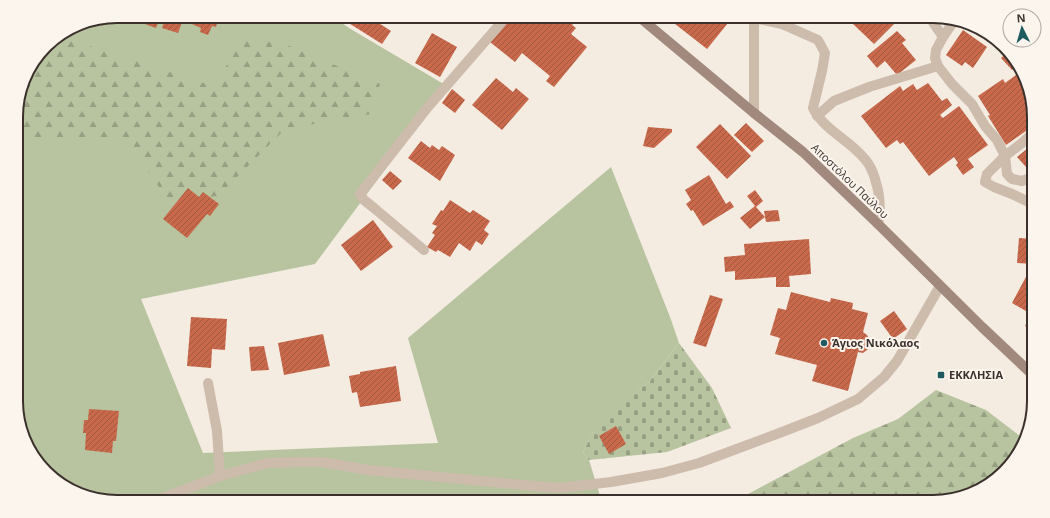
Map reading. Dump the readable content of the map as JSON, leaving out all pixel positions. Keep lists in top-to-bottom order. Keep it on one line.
{"streets":{"street":["Αποστόλου Παύλου"]},"places":{"other":["Άγιος Νικόλαος"],"transit":["ΕΚΚΛΗΣΙΑ"]},"north":"top"}
